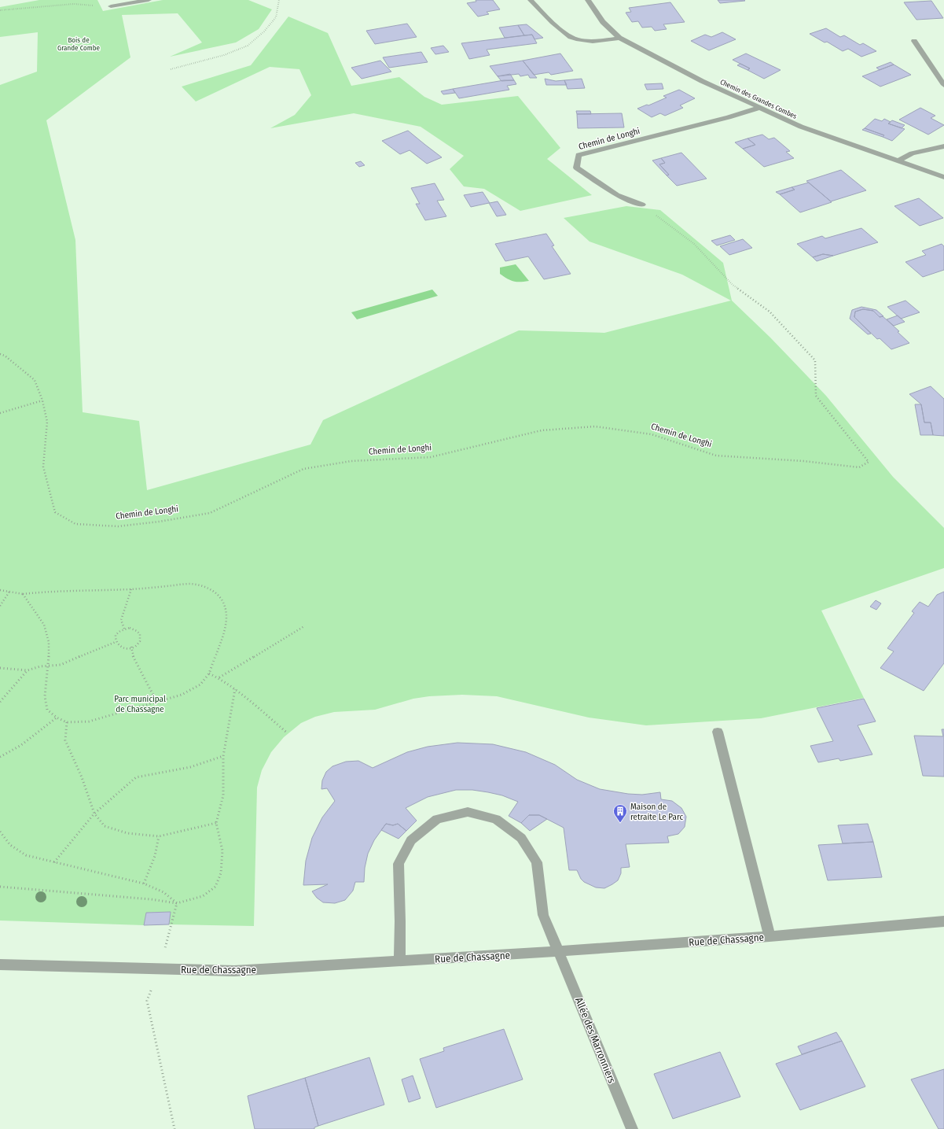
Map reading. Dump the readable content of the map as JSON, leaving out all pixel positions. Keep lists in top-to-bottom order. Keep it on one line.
{"streets":{"street":["Chemin des Grandes Combes","Chemin de Longhi","Rue de Chassagne","Allée des Marronniers"]},"crossings":[["Chemin des Grandes Combes","Chemin de Longhi"],["Rue de Chassagne","Allée des Marronniers"]],"parks":["Bois de Grande Combe","Parc municipal de Chassagne"],"places":{"building":["Maison de retraite Le Parc"]}}
